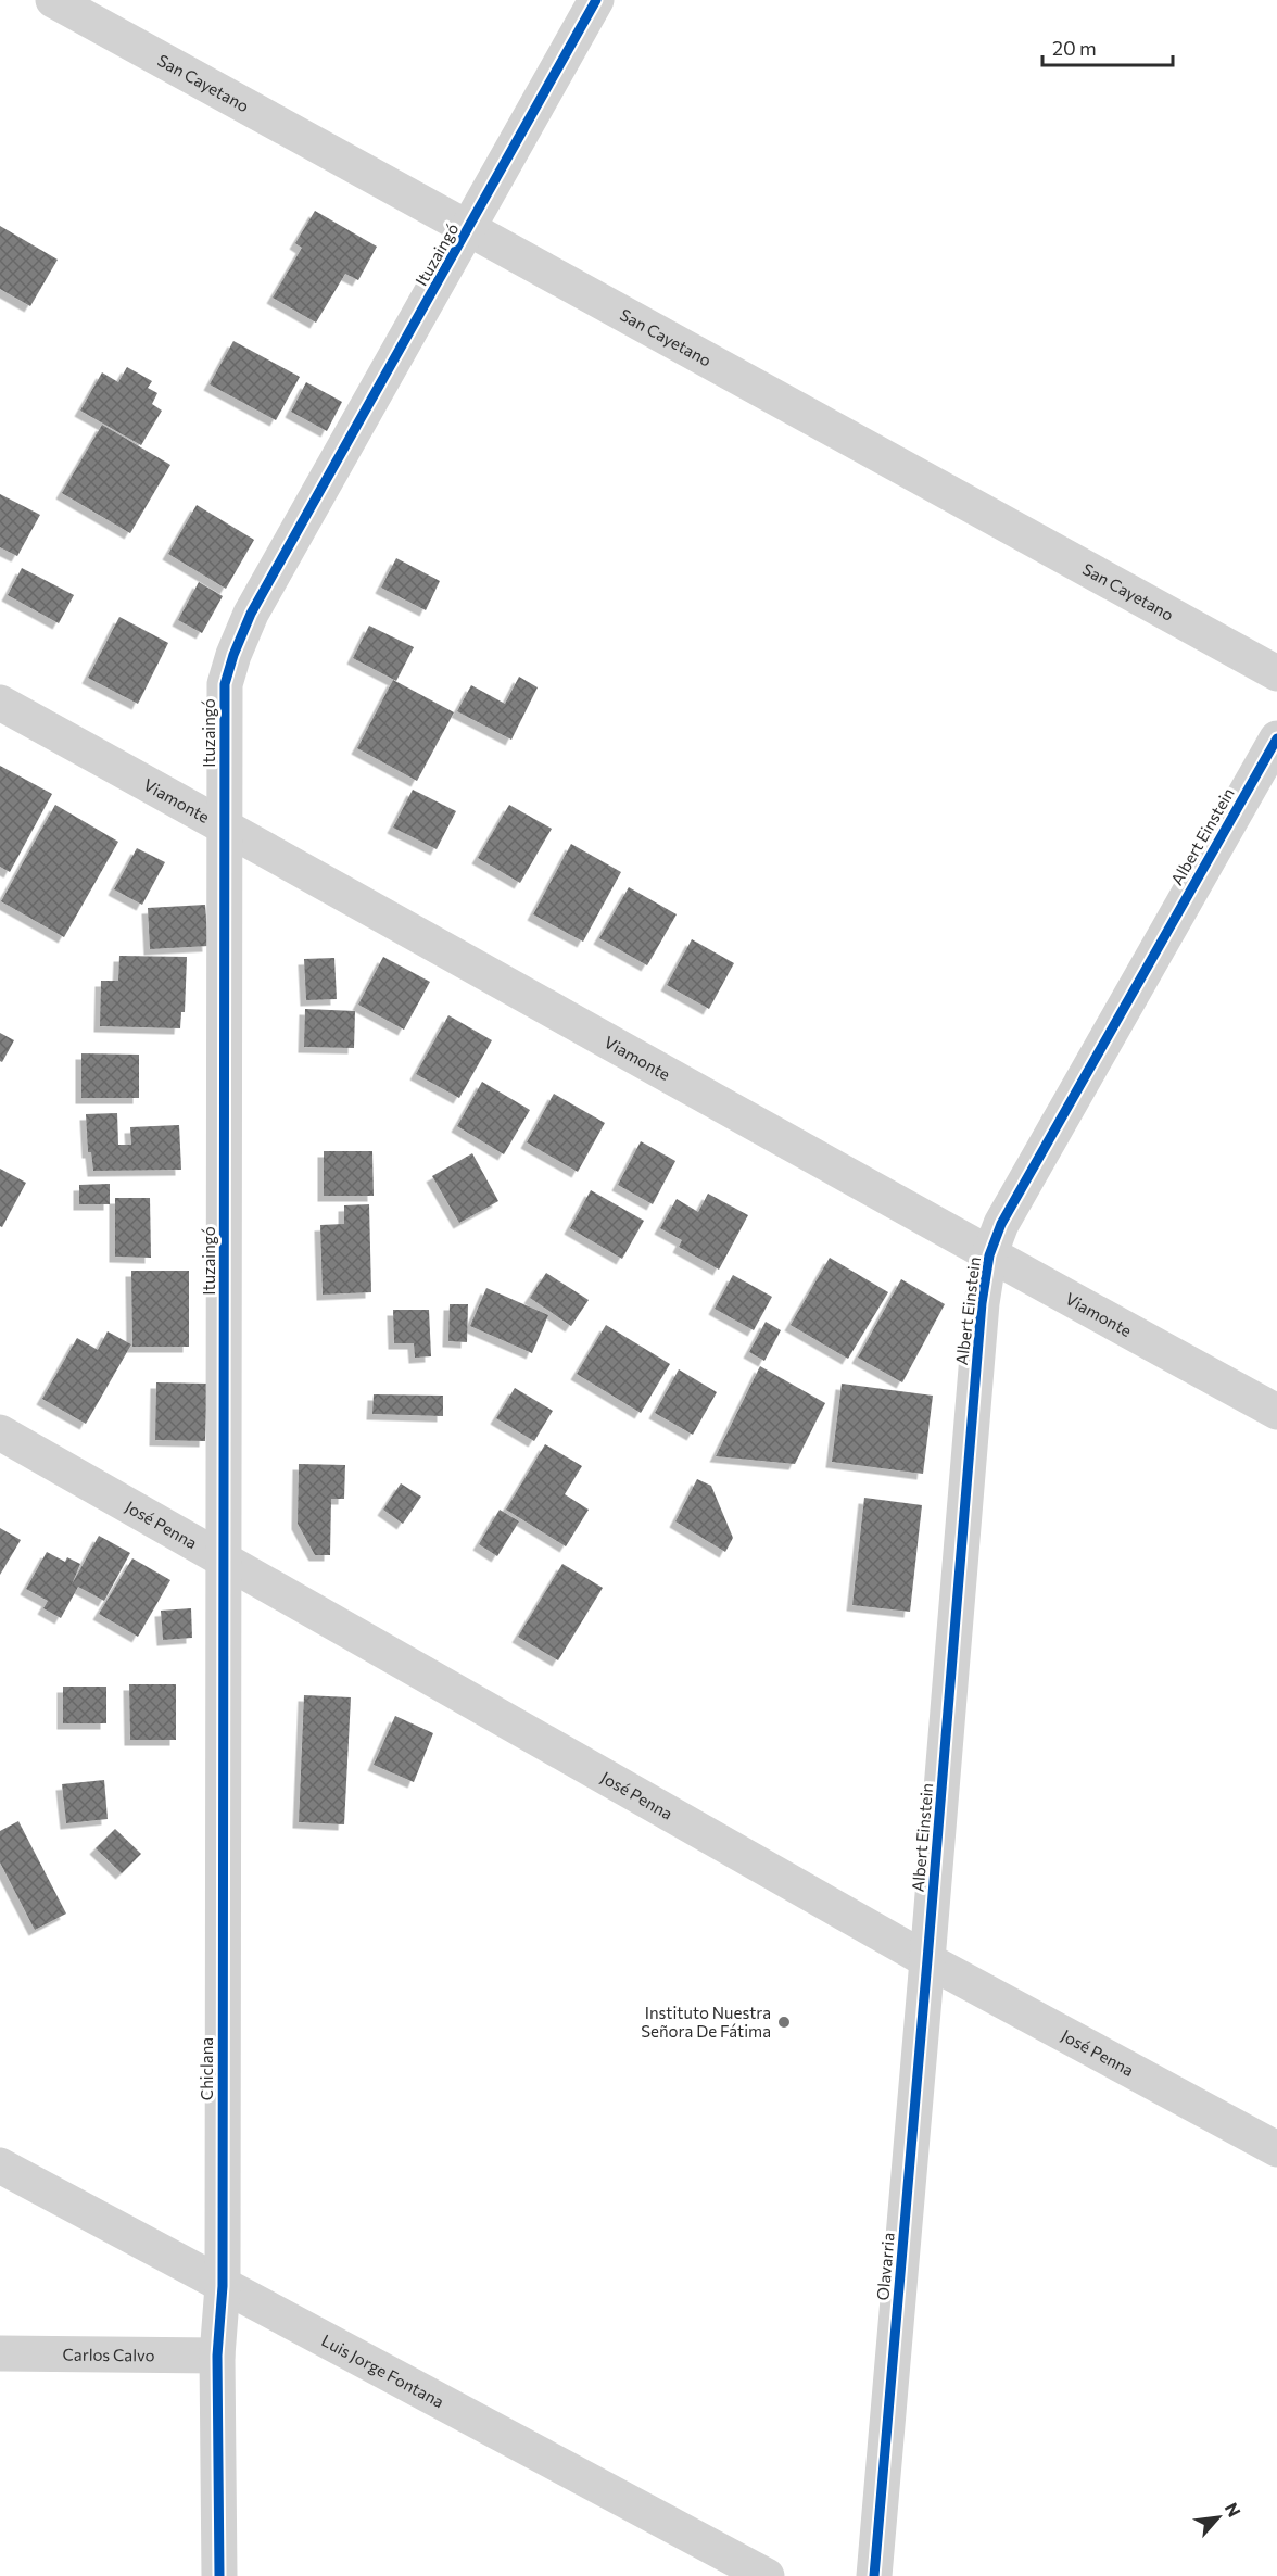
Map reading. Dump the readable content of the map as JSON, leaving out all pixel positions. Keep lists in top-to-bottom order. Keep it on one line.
{"streets":{"street":["San Cayetano","Ituzaingó","Viamonte","Albert Einstein","José Penna","Chiclana","Olavarria","Carlos Calvo","Luis Jorge Fontana"]},"crossings":[["San Cayetano","Ituzaingó"],["Ituzaingó","Viamonte"],["Ituzaingó","José Penna"],["Ituzaingó","Chiclana"],["Viamonte","Albert Einstein"],["Albert Einstein","José Penna"],["Albert Einstein","Olavarria"],["José Penna","Chiclana"],["José Penna","Olavarria"],["Chiclana","Carlos Calvo"],["Chiclana","Luis Jorge Fontana"]],"places":["Instituto Nuestra Señora De Fátima"],"scale_bar":"20 m","north":"top right"}
